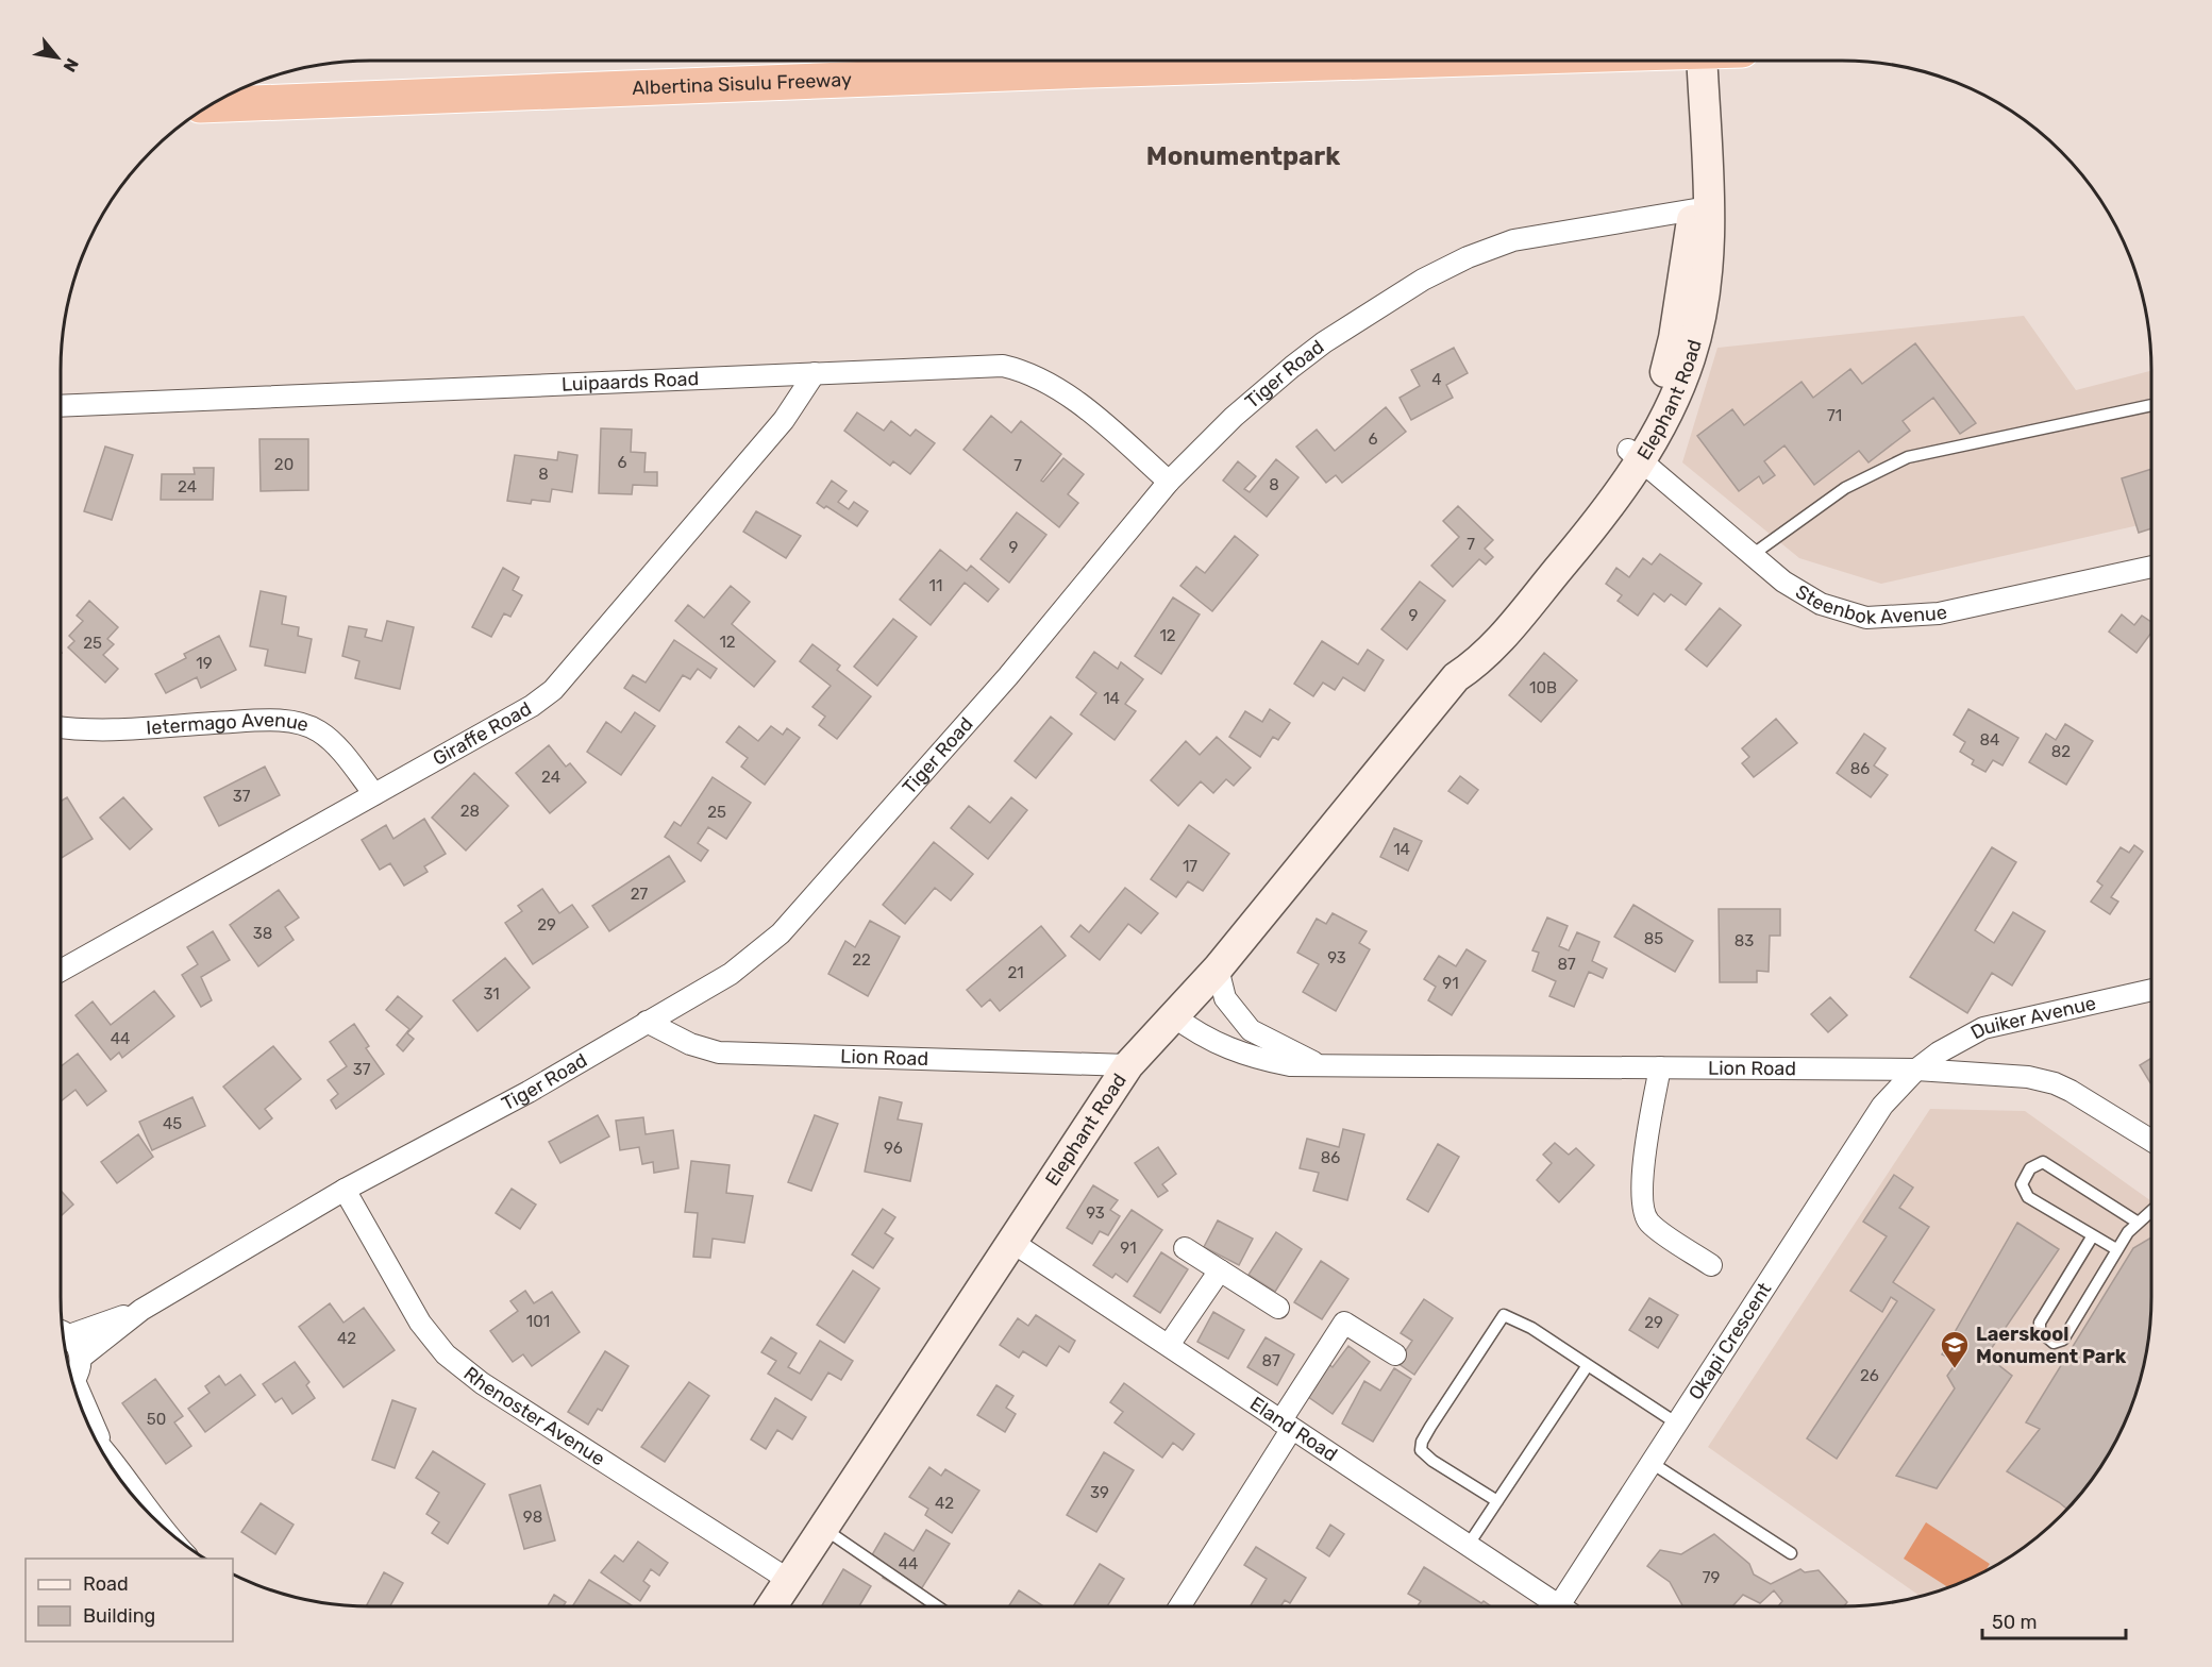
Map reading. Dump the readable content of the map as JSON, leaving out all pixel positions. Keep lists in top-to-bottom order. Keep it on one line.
{"streets":{"highway":["Albertina Sisulu Freeway"],"street":["Tiger Road","Luipaards Road","Elephant Road","Steenbok Avenue","Ietermago Avenue","Giraffe Road","Duiker Avenue","Lion Road","Okapi Crescent","Rhenoster Avenue","Eland Road"]},"crossings":[["Tiger Road","Luipaards Road"],["Tiger Road","Elephant Road"],["Tiger Road","Lion Road"],["Tiger Road","Rhenoster Avenue"],["Luipaards Road","Giraffe Road"],["Elephant Road","Steenbok Avenue"],["Elephant Road","Lion Road"],["Elephant Road","Rhenoster Avenue"],["Elephant Road","Eland Road"],["Ietermago Avenue","Giraffe Road"],["Duiker Avenue","Lion Road"],["Duiker Avenue","Okapi Crescent"],["Lion Road","Okapi Crescent"]],"districts":["Monumentpark"],"places":{"school or university":["Laerskool Monument Park"]},"house_numbers":["4","71","6","6","20","7","8","8","24","7","9","11","9","12","12","25","19","10B","14","84","82","86","24","37","28","25","14","17","27","29","38","85","83","93","22","87","21","91","31","44","37","45","96","86","93","91","101","29","42","87","26","50","39","42","98","44","79"],"legend":["Road","Building"],"scale_bar":"50 m","north":"bottom right"}
